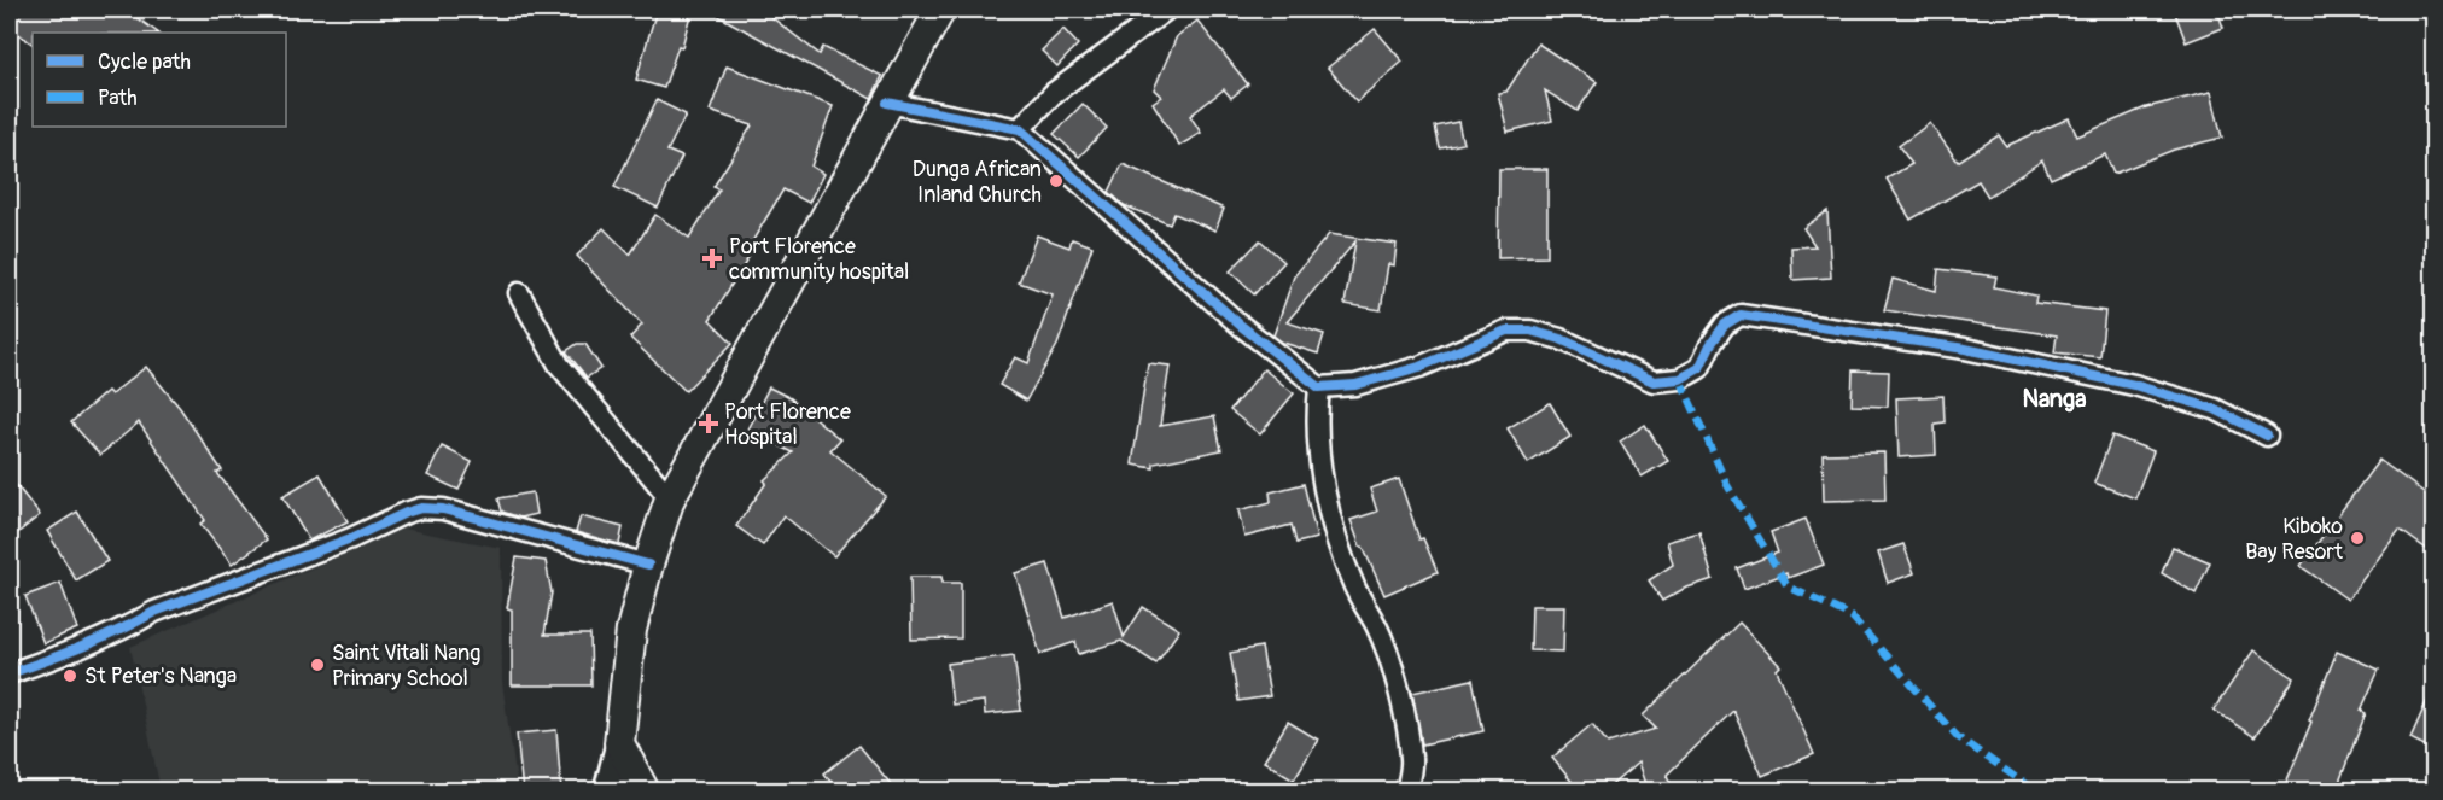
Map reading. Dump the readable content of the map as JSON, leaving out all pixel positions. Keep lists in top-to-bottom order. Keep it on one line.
{"districts":["Nanga"],"places":{"other":["Dunga African Inland Church","Kiboko Bay Resort","Saint Vitali Nang Primary School","St Peter's Nanga"],"health":["Port Florence community hospital","Port Florence Hospital"]},"legend":["Cycle path","Path"]}
